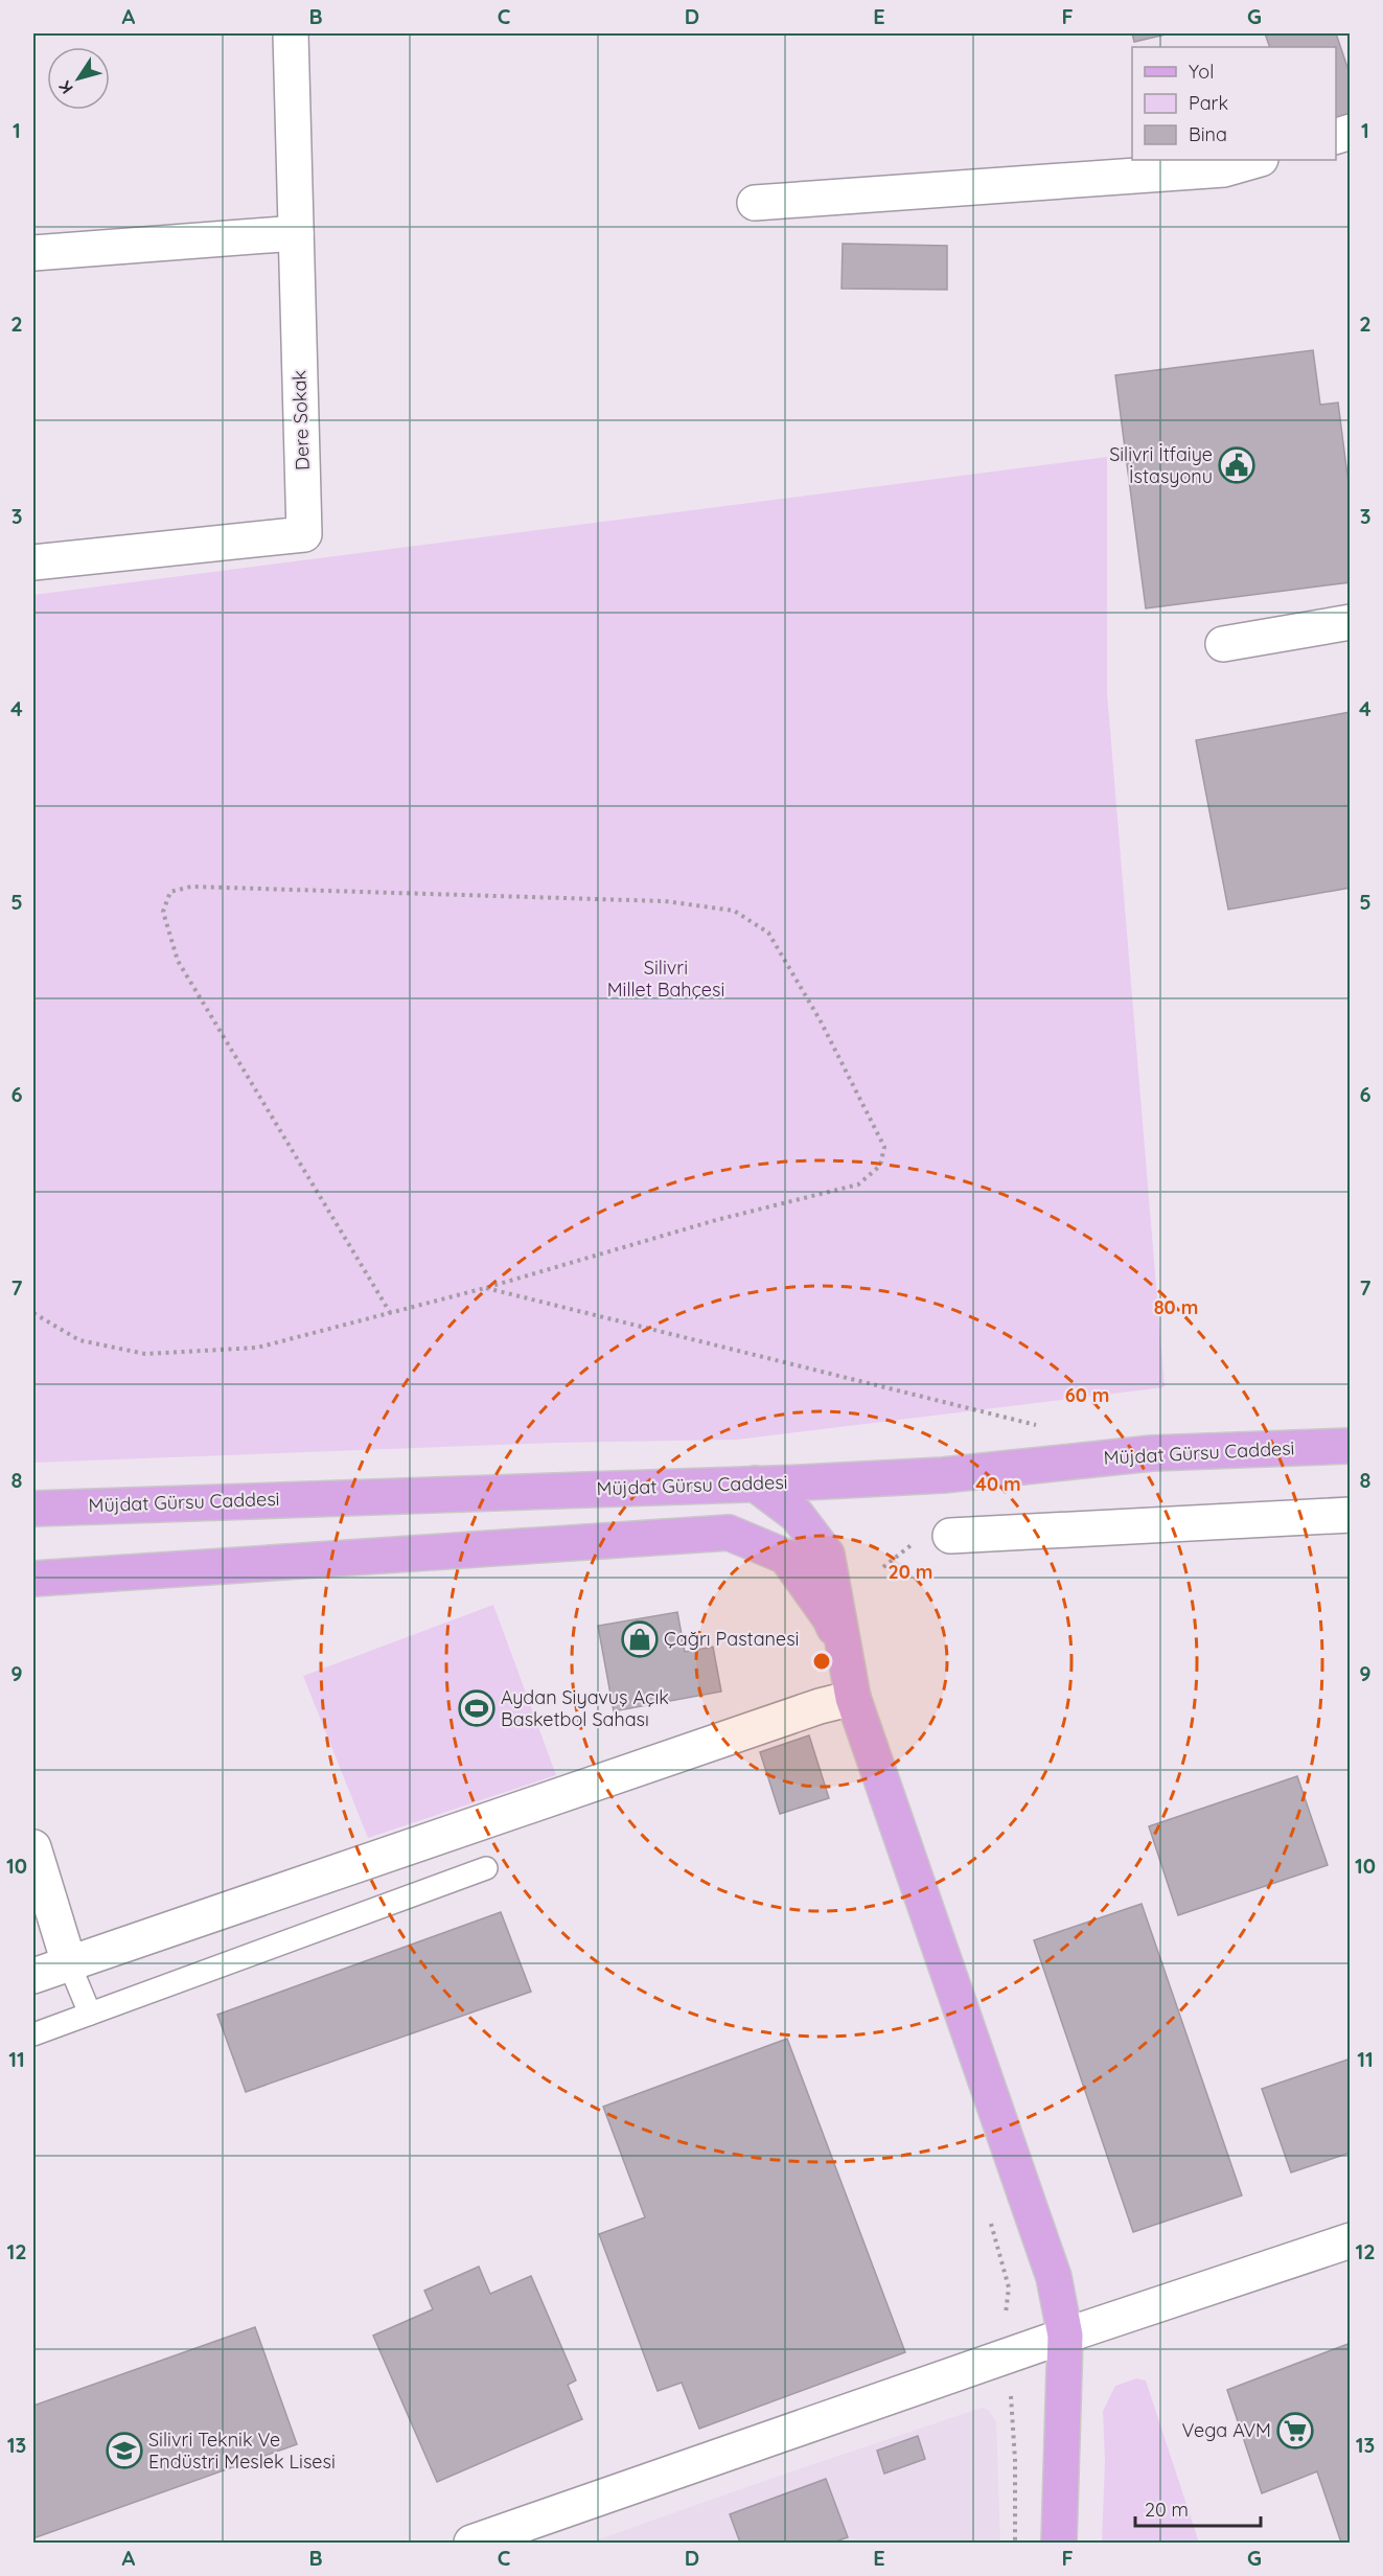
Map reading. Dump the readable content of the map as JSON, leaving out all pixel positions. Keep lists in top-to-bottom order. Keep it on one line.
{"streets":{"main road":["Müjdat Gürsu Caddesi"],"street":["Dere Sokak"]},"parks":["Silivri Millet Bahçesi"],"places":{"public building":["Silivri İtfaiye İstasyonu"],"shop":["Çağrı Pastanesi"],"sports":["Aydan Siyavuş Açık Basketbol Sahası"],"supermarket":["Vega AVM"],"school or university":["Silivri Teknik Ve Endüstri Meslek Lisesi"]},"legend":["Yol","Park","Bina"],"scale_bar":"20 m","north":"bottom left","grid":{"columns":["A","B","C","D","E","F","G"],"rows":["1","2","3","4","5","6","7","8","9","10","11","12","13"]},"rings":["80 m","60 m","40 m","20 m"]}
